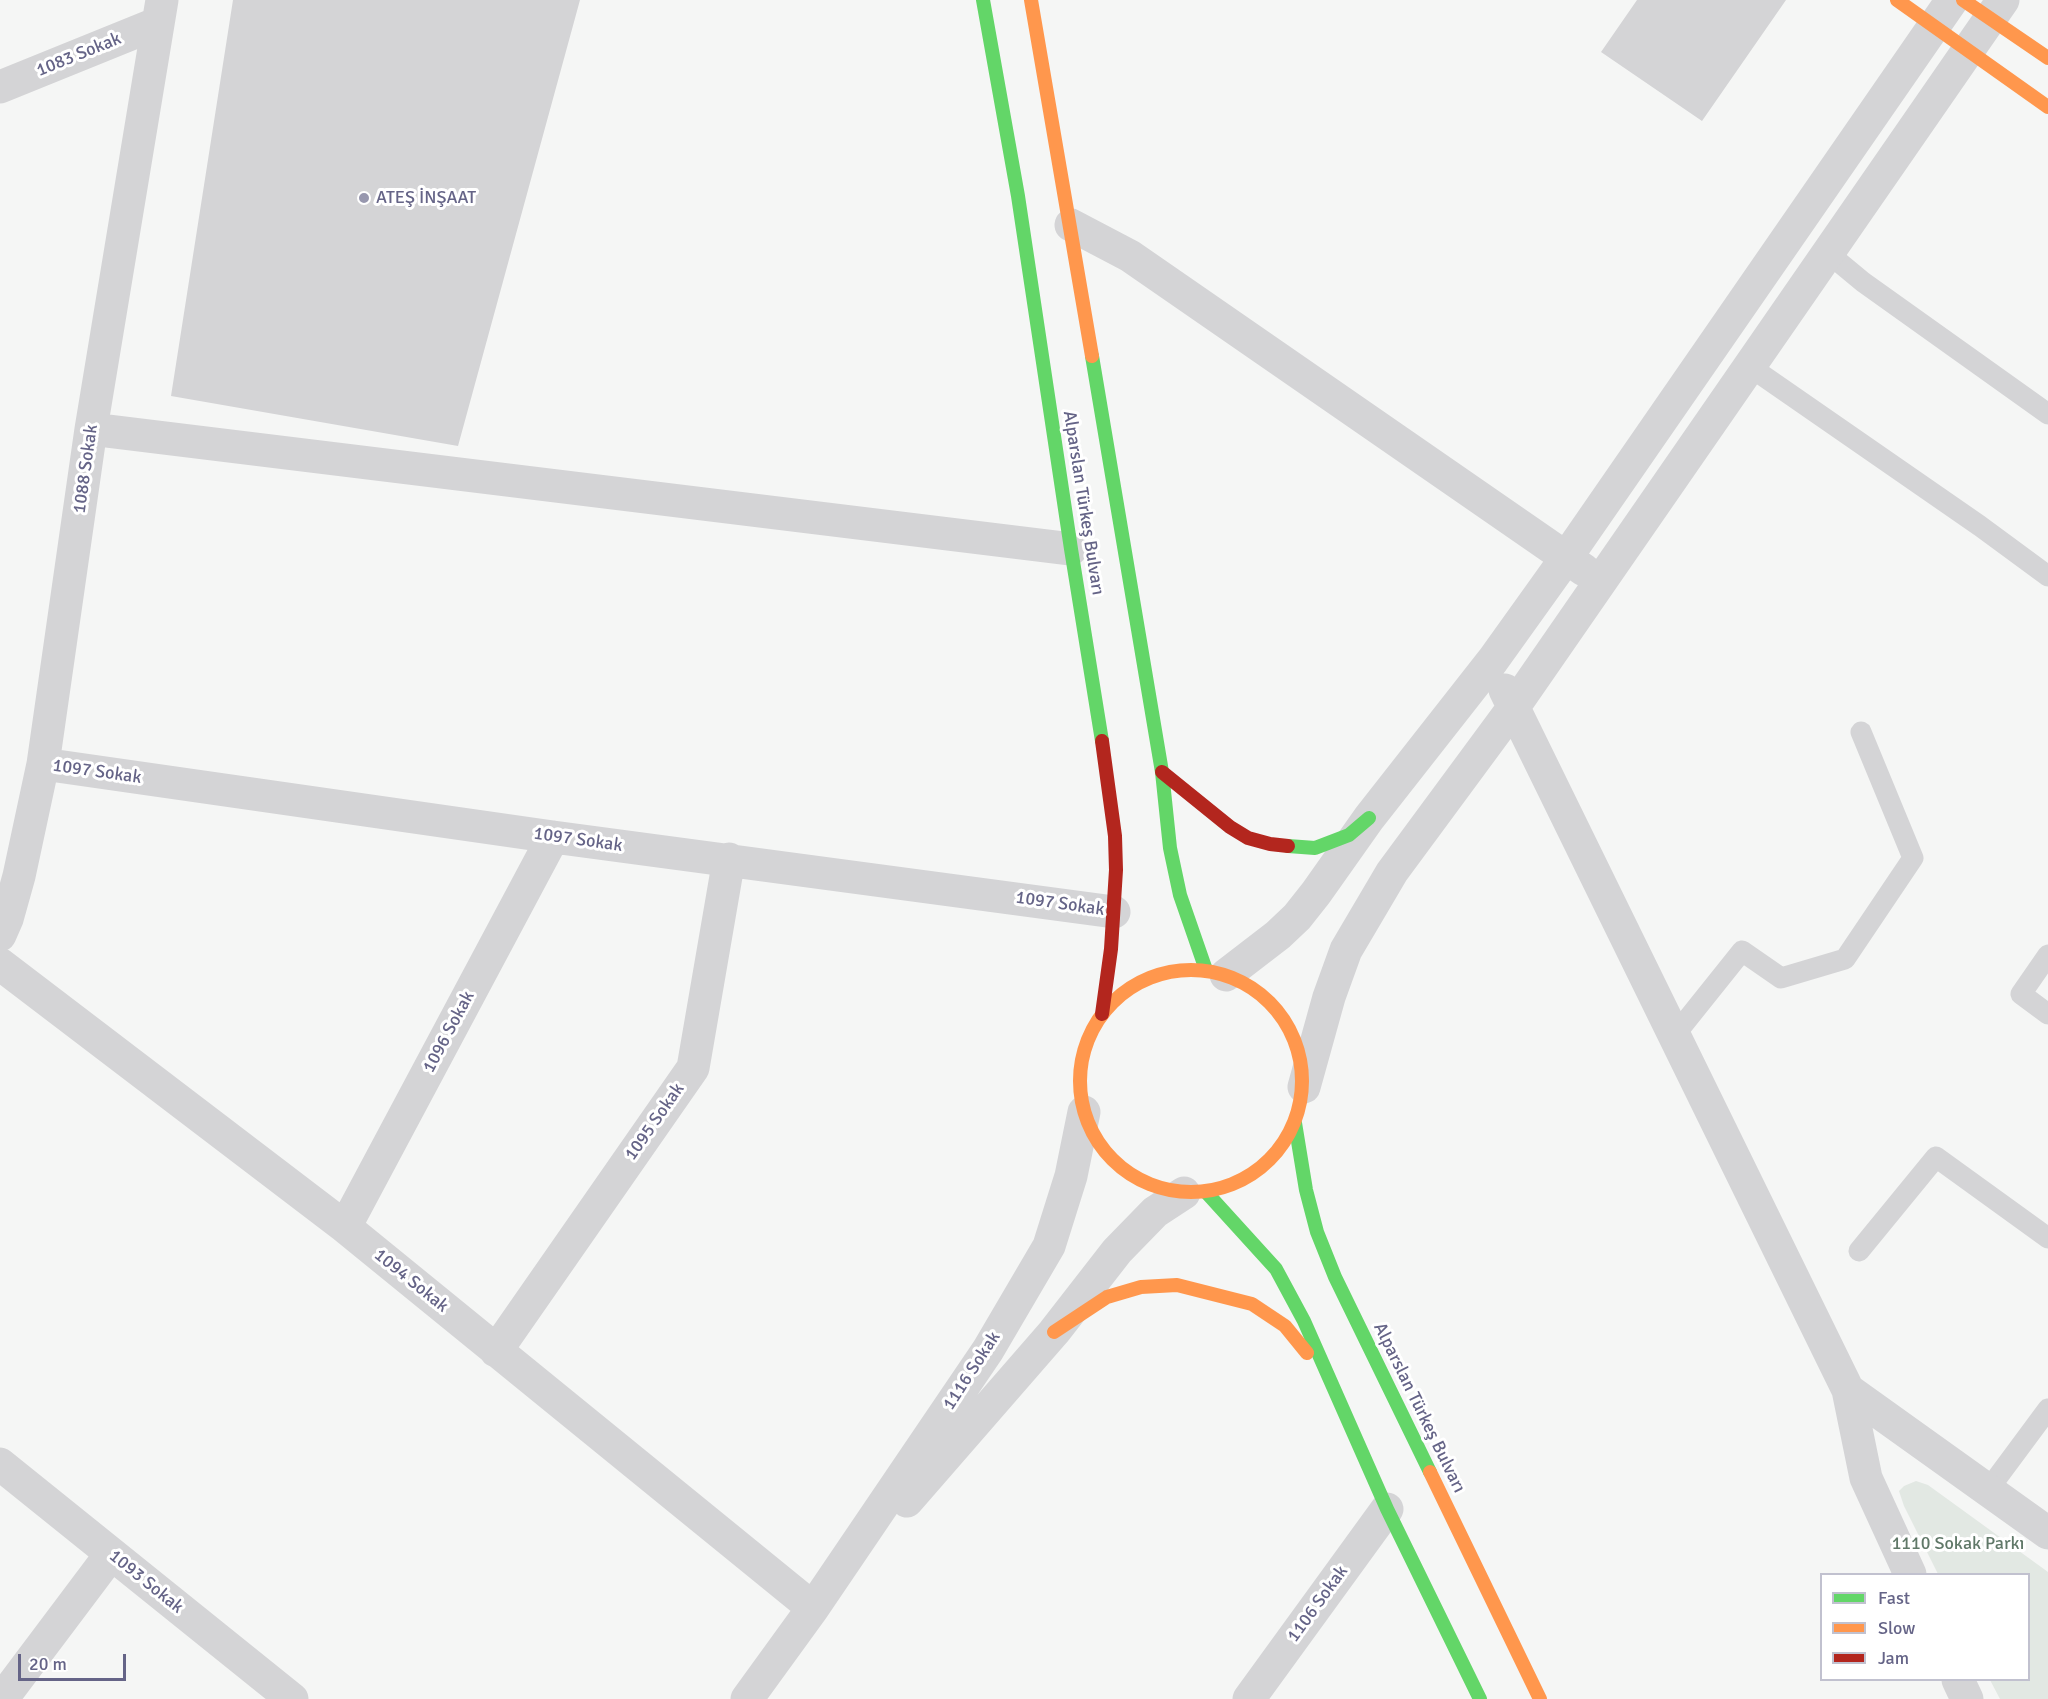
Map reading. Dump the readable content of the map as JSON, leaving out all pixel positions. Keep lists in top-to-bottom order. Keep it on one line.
{"streets":{"main road":["Alparslan Türkeş Bulvarı"],"street":["1083 Sokak","1088 Sokak","1097 Sokak","1096 Sokak","1095 Sokak","1094 Sokak","1116 Sokak","1093 Sokak","1106 Sokak"]},"crossings":[["1083 Sokak","1088 Sokak"],["1088 Sokak","1097 Sokak"],["Alparslan Türkeş Bulvarı","1097 Sokak"],["Alparslan Türkeş Bulvarı","1116 Sokak"],["1097 Sokak","1096 Sokak"],["1097 Sokak","1095 Sokak"],["1096 Sokak","1094 Sokak"],["1095 Sokak","1094 Sokak"],["1094 Sokak","1116 Sokak"]],"parks":["1110 Sokak Parkı"],"places":["ATEŞ İNŞAAT"],"legend":["Fast","Slow","Jam"],"scale_bar":"20 m"}
